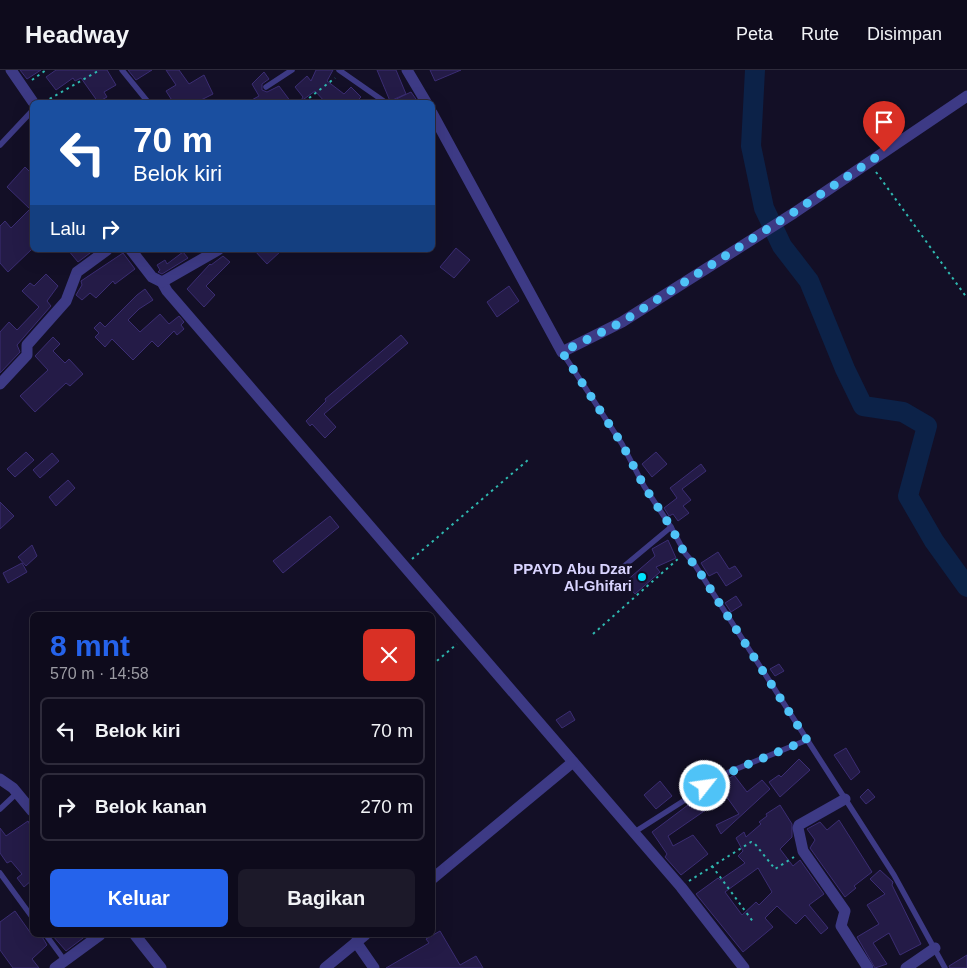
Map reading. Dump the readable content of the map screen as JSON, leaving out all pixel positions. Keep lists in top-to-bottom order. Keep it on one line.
{"places":["PPAYD Abu Dzar Al-Ghifari"],"page":{"header":"Headway","nav":["Peta","Rute","Disimpan"],"turn":["70 m","Belok kiri"],"then":"Lalu","heading":["8 mnt","570 m · 14:58"],"list":[{"name":"Belok kiri","value":"70 m"},{"name":"Belok kanan","value":"270 m"}],"buttons":["Keluar","Bagikan"]}}
